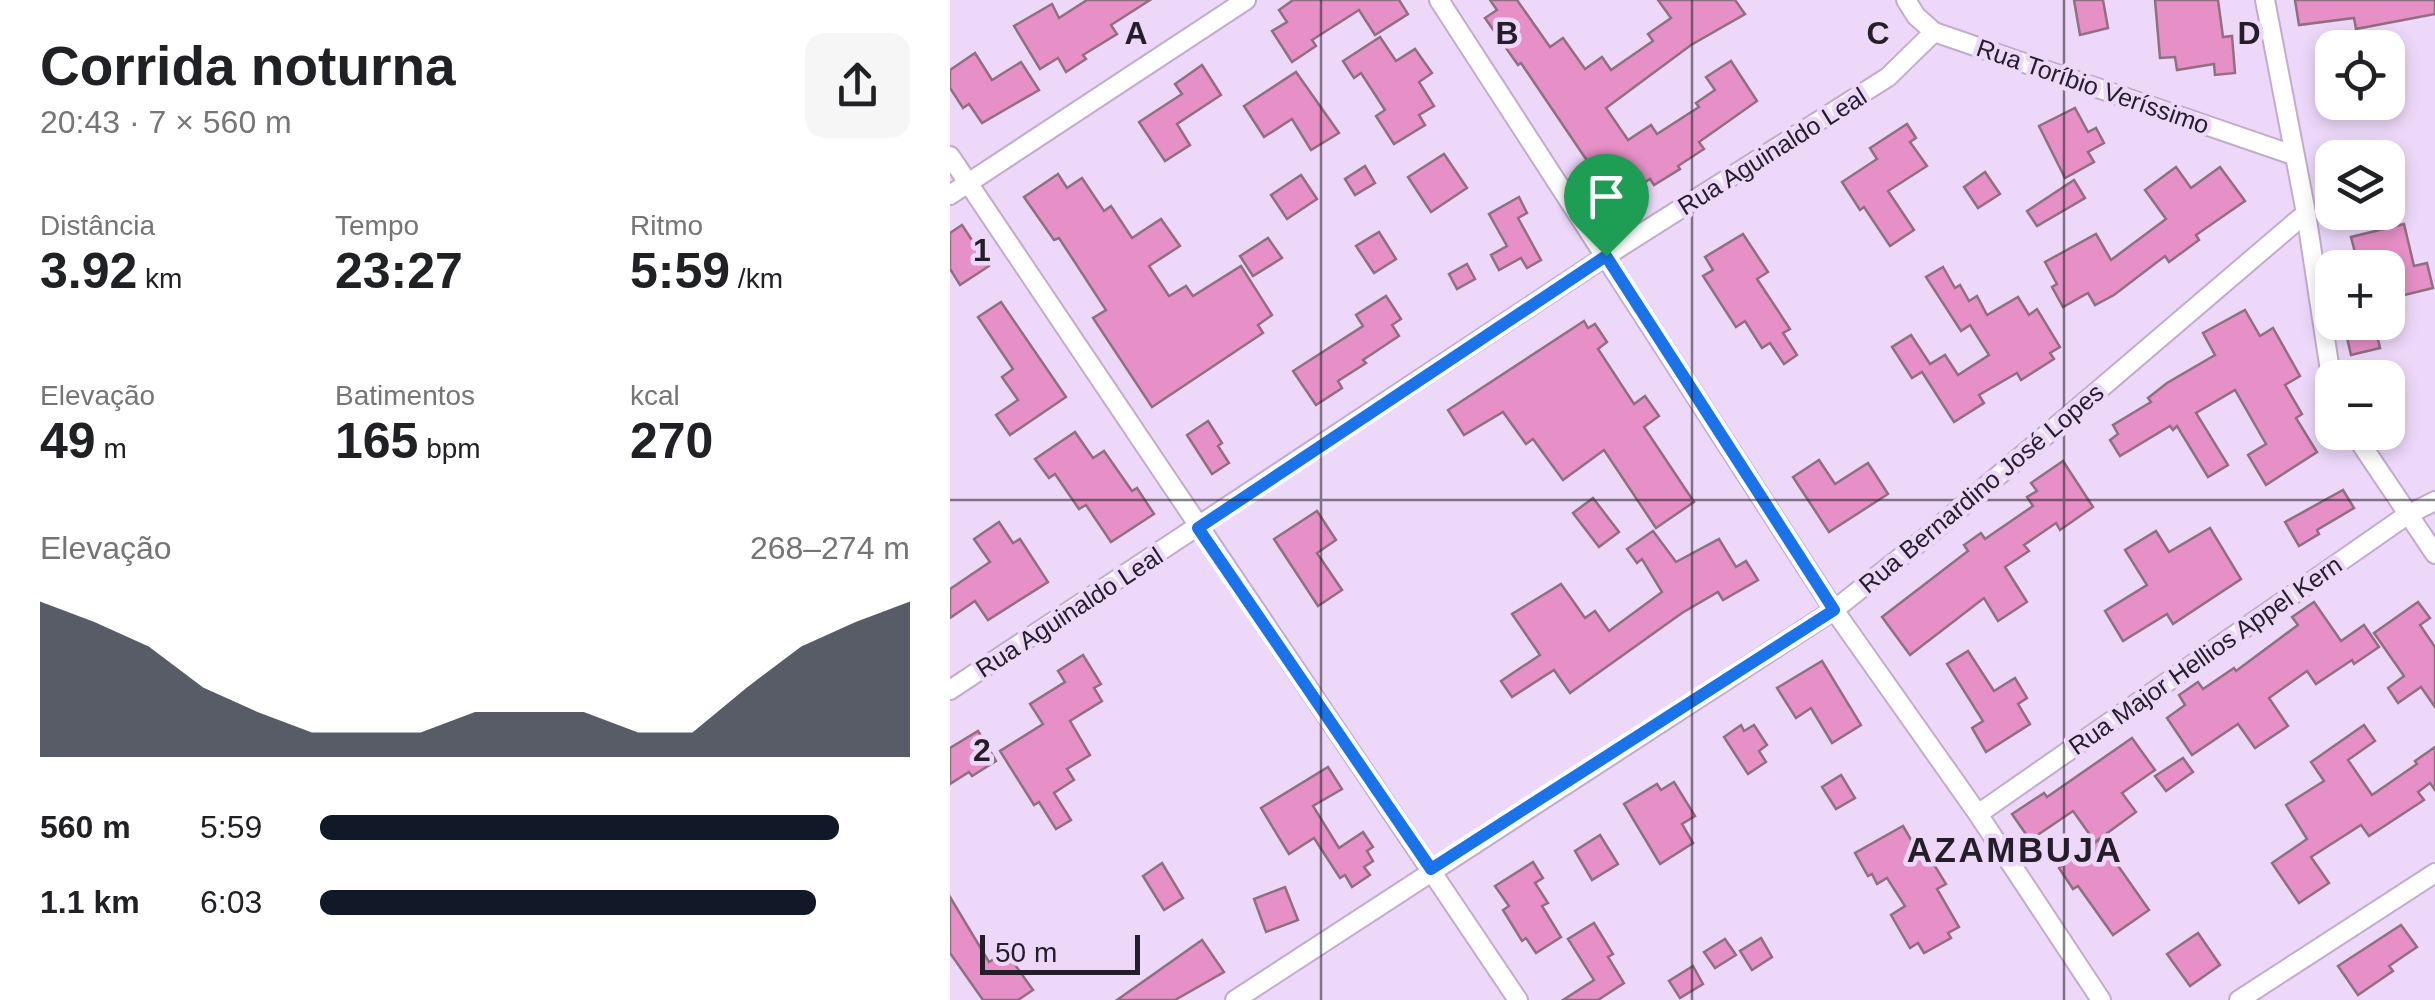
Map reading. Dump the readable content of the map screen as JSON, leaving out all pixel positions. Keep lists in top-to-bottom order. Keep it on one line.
{"streets":{"street":["Rua Toríbio Veríssimo","Rua Aguinaldo Leal","Rua Bernardino José Lopes","Rua Major Hellios Appel Kern"]},"crossings":[["Rua Toríbio Veríssimo","Rua Aguinaldo Leal"]],"districts":["AZAMBUJA"],"scale_bar":"50 m","page":{"heading":["Corrida noturna","20:43 · 7 × 560 m"],"map_buttons":["+","−"],"stats":[["Distância","3.92 km"],["Tempo","23:27"],["Ritmo","5:59 /km"],["Elevação","49 m"],["Batimentos","165 bpm"],["kcal","270"]],"chart":["Elevação","268–274 m"],"list":[{"name":"560 m","note":"5:59"},{"name":"1.1 km","note":"6:03"}],"scale":"50 m"},"grid":{"columns":["A","B","C","D"],"rows":["1","2"]}}
